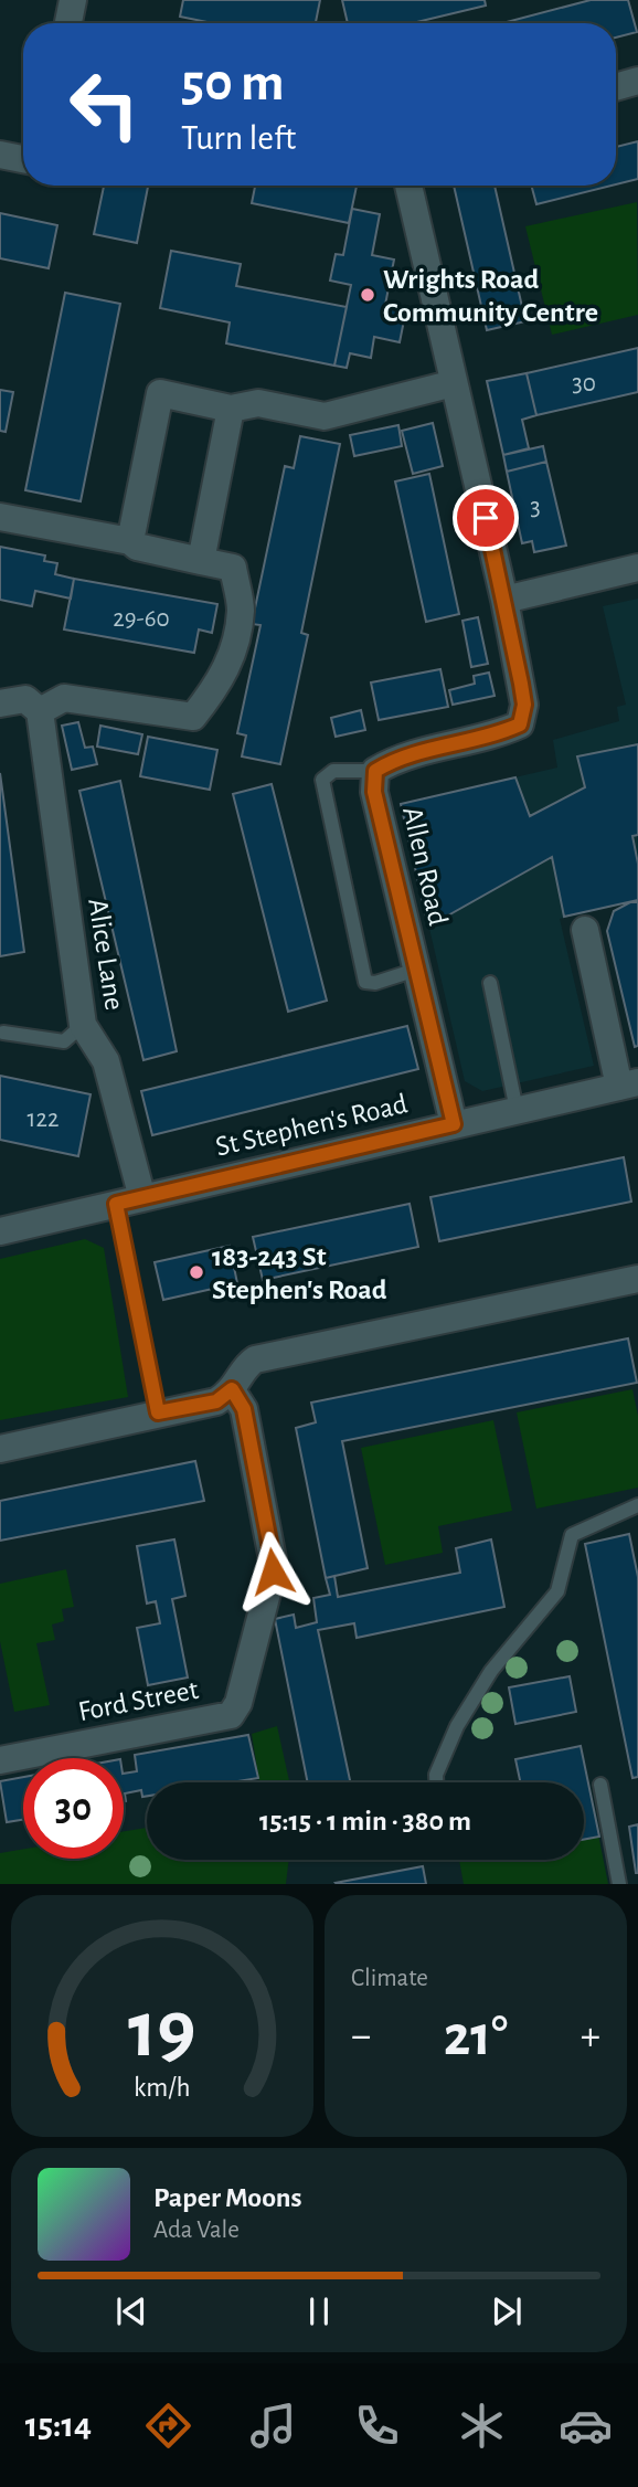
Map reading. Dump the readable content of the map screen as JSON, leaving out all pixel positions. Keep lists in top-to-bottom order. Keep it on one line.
{"streets":{"street":["Allen Road","Alice Lane","St Stephen's Road","Ford Street"]},"crossings":[["Allen Road","St Stephen's Road"],["Alice Lane","St Stephen's Road"]],"places":["Wrights Road Community Centre","183-243 St Stephen's Road"],"house_numbers":["30","3","29-60","122"],"page":{"turn":["50 m","Turn left"],"limit":"30","trip":"15:15 · 1 min · 380 m","tile":"Climate","heat":["−","21°","+"],"song":["Paper Moons","Ada Vale"],"tabs":"15:14","gauge":["19","km/h"]}}
